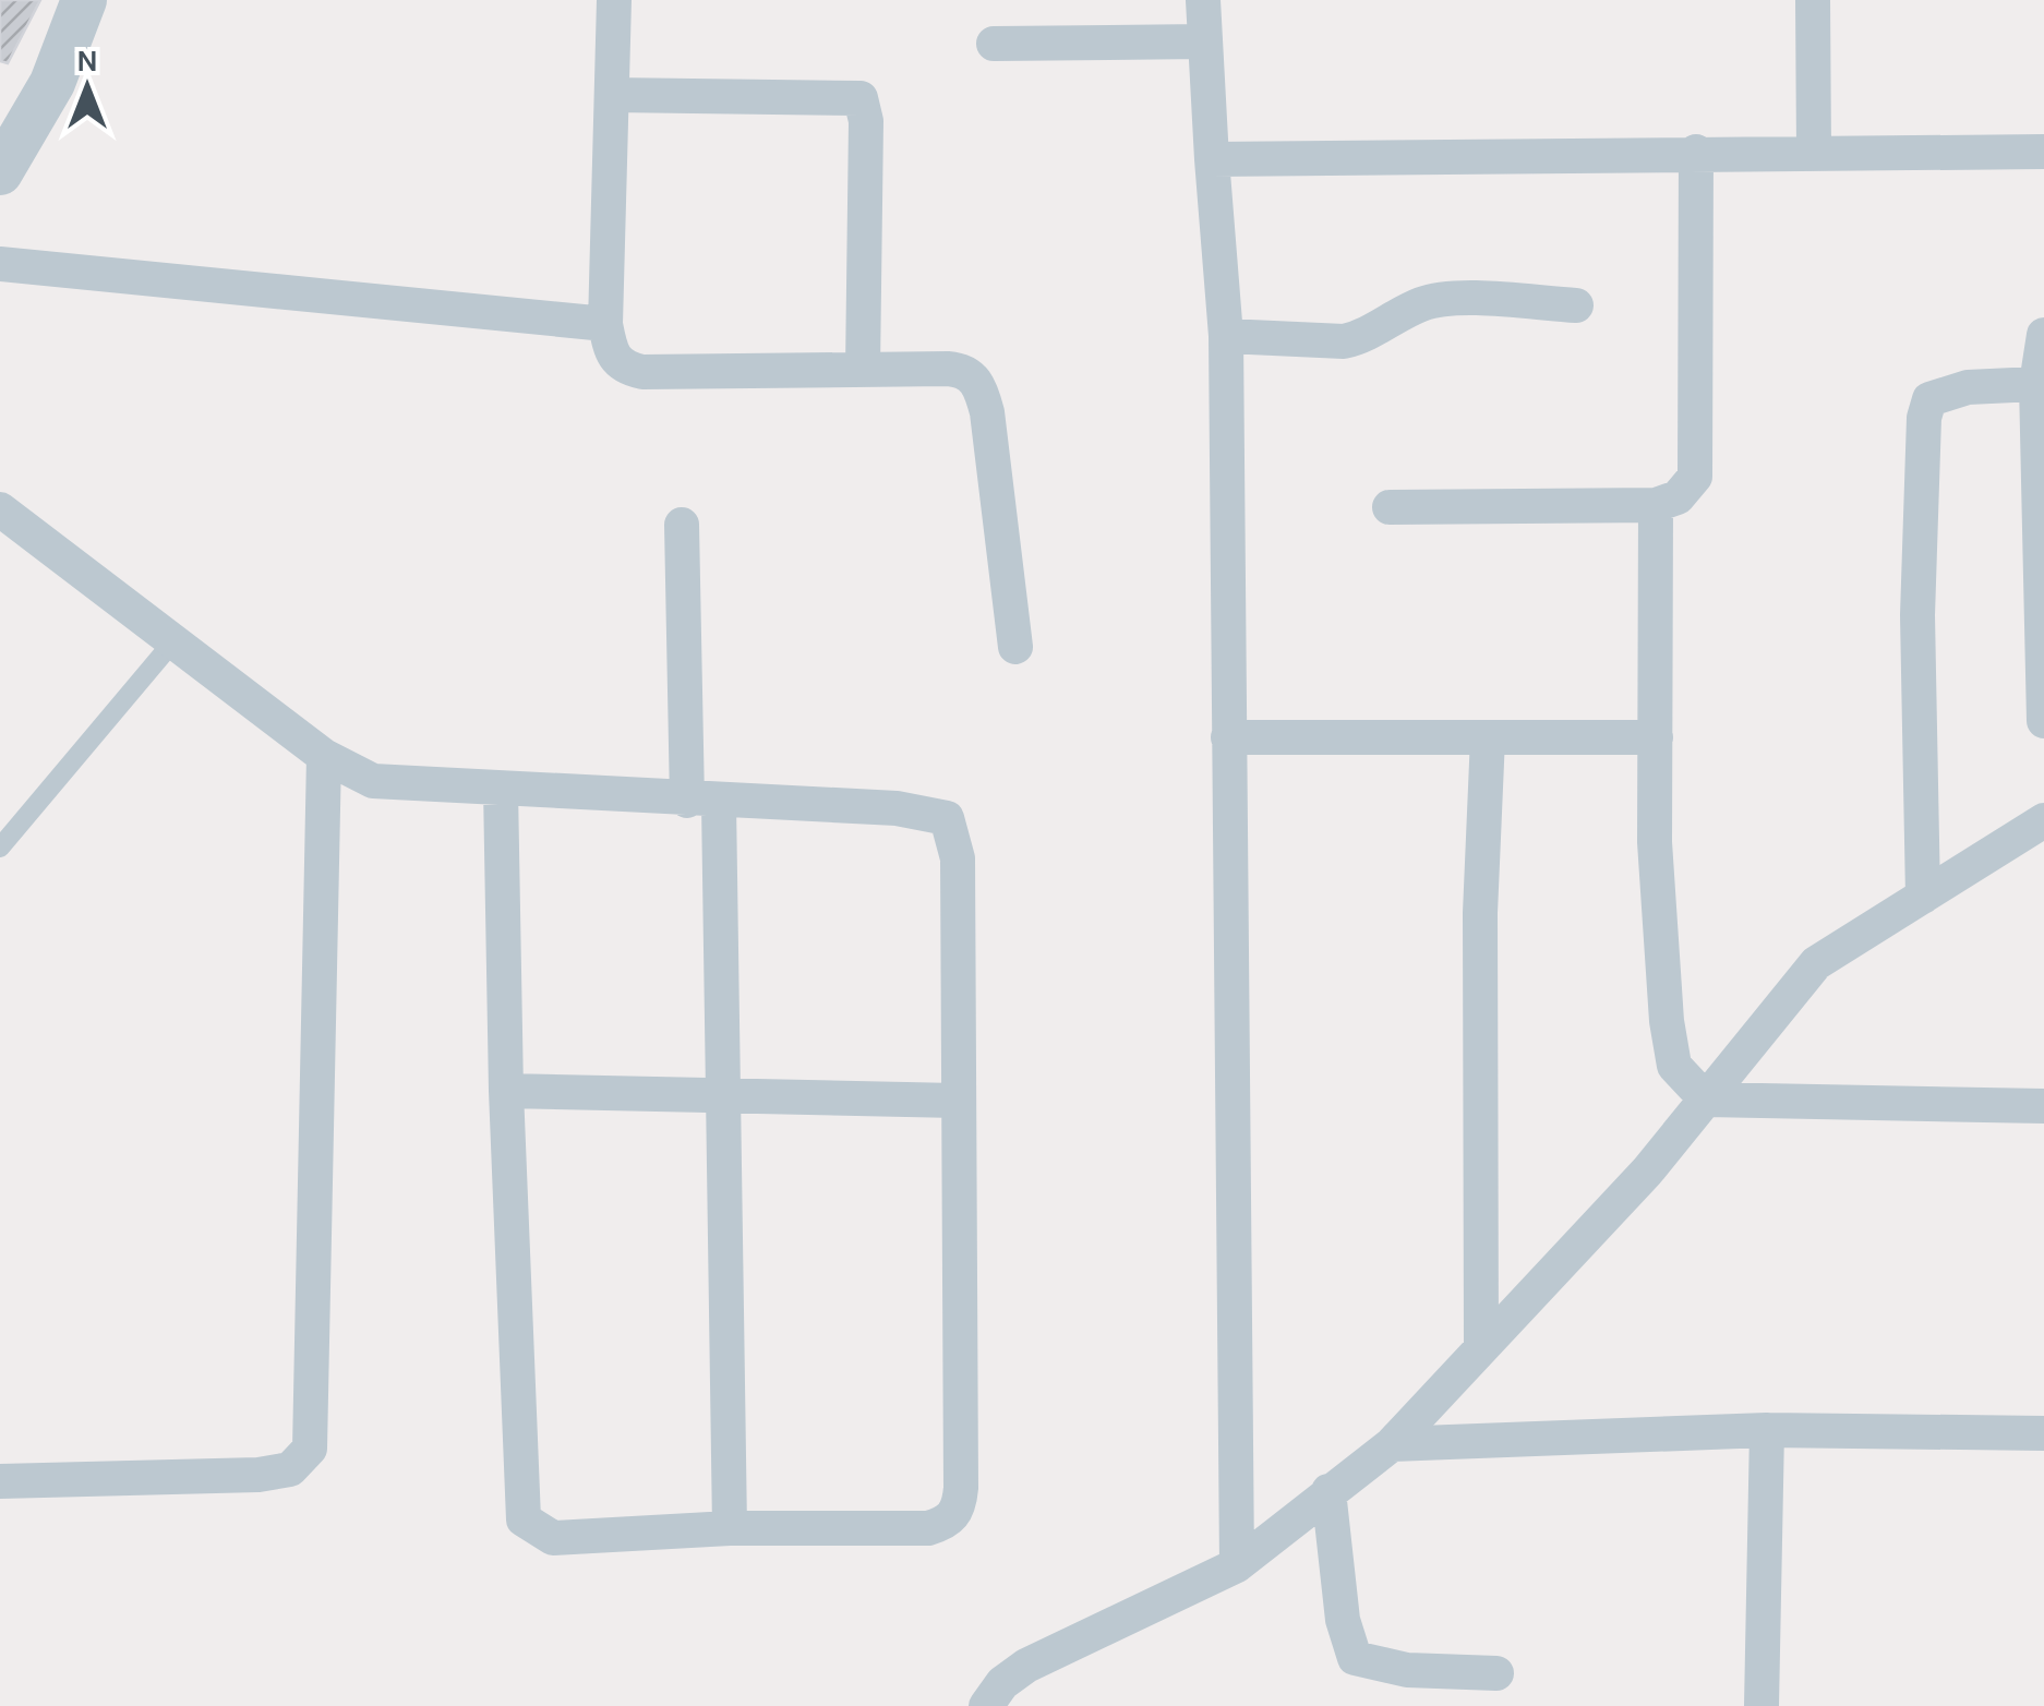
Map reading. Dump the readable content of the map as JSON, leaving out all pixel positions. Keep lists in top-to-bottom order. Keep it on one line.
{"north":"top"}
